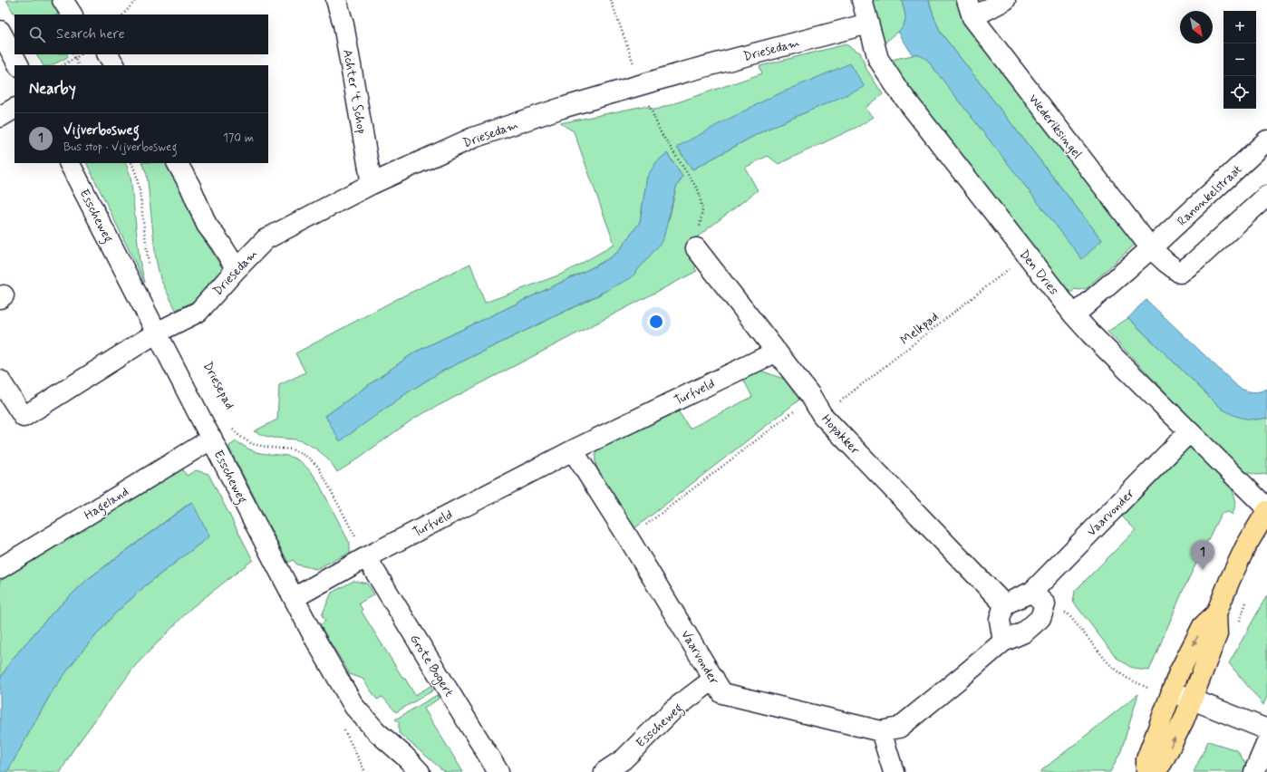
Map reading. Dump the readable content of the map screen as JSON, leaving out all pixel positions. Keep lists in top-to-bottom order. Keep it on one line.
{"streets":{"street":["Driesedam","Achter 't Schop","Wederiksingel","Ranonkelstraat","Esscheweg","Den Dries","Turfveld","Hopakker","Hageland","Vaarvonder","Grote Bogert"],"path":["Melkpad","Driesepad"]},"crossings":[["Driesedam","Achter 't Schop"],["Driesedam","Esscheweg"],["Driesedam","Den Dries"],["Wederiksingel","Ranonkelstraat"],["Ranonkelstraat","Den Dries"],["Esscheweg","Turfveld"],["Esscheweg","Hageland"],["Esscheweg","Vaarvonder"],["Den Dries","Melkpad"],["Den Dries","Vaarvonder"],["Melkpad","Hopakker"],["Driesepad","Turfveld"],["Driesepad","Grote Bogert"],["Turfveld","Hopakker"],["Turfveld","Grote Bogert"],["Hopakker","Vaarvonder"]],"north":"bottom right","page":{"map_buttons":["+","−"],"search":"Search here","heading":"Nearby","list":[{"mark":"1","name":"Vijverbosweg","note":"Bus stop · Vijverbosweg","value":"170 m"}],"pins":"1"}}
